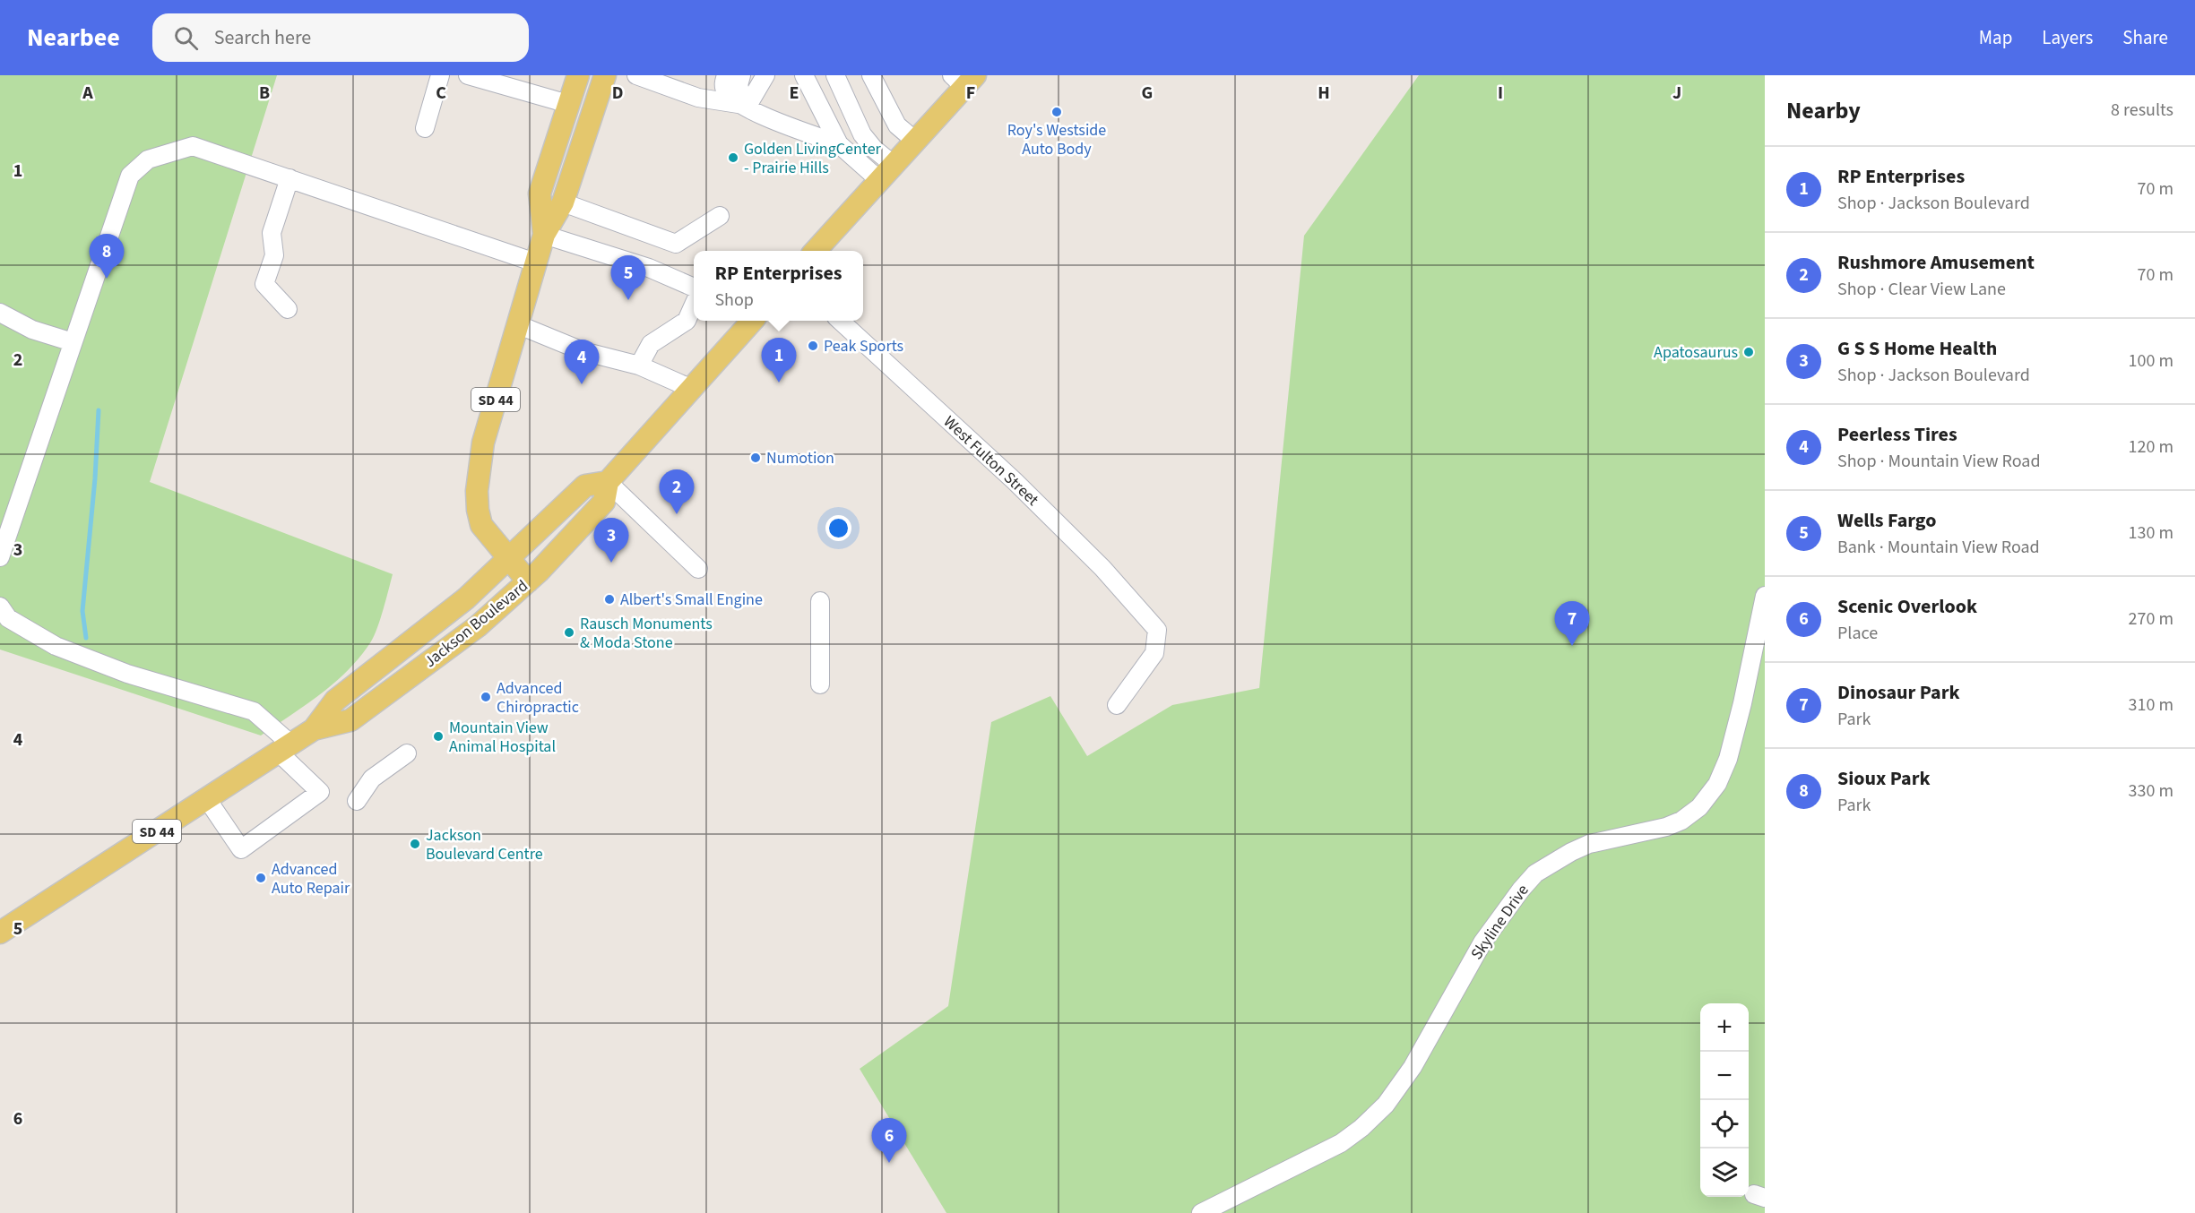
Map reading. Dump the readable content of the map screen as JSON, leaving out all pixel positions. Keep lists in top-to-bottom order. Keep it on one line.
{"streets":{"main road":["SD 44","Jackson Boulevard"],"street":["West Fulton Street","Skyline Drive"]},"crossings":[["SD 44","Jackson Boulevard"]],"places":["Roy's Westside Auto Body","Golden LivingCenter - Prairie Hills","Peak Sports","Apatosaurus","Numotion","Albert's Small Engine","Rausch Monuments & Moda Stone","Advanced Chiropractic","Mountain View Animal Hospital","Jackson Boulevard Centre","Advanced Auto Repair"],"page":{"header":"Nearbee","search":"Search here","nav":["Map","Layers","Share"],"heading":["Nearby","8 results"],"list":[{"mark":"1","name":"RP Enterprises","note":"Shop · Jackson Boulevard","value":"70 m"},{"mark":"2","name":"Rushmore Amusement","note":"Shop · Clear View Lane","value":"70 m"},{"mark":"3","name":"G S S Home Health","note":"Shop · Jackson Boulevard","value":"100 m"},{"mark":"4","name":"Peerless Tires","note":"Shop · Mountain View Road","value":"120 m"},{"mark":"5","name":"Wells Fargo","note":"Bank · Mountain View Road","value":"130 m"},{"mark":"6","name":"Scenic Overlook","note":"Place","value":"270 m"},{"mark":"7","name":"Dinosaur Park","note":"Park","value":"310 m"},{"mark":"8","name":"Sioux Park","note":"Park","value":"330 m"}],"pins":["8","5","1","4","2","3","7","6"],"popup":["RP Enterprises","Shop"],"map_buttons":["+","−"]},"grid":{"columns":["A","B","C","D","E","F","G","H","I","J"],"rows":["1","2","3","4","5","6"]}}
